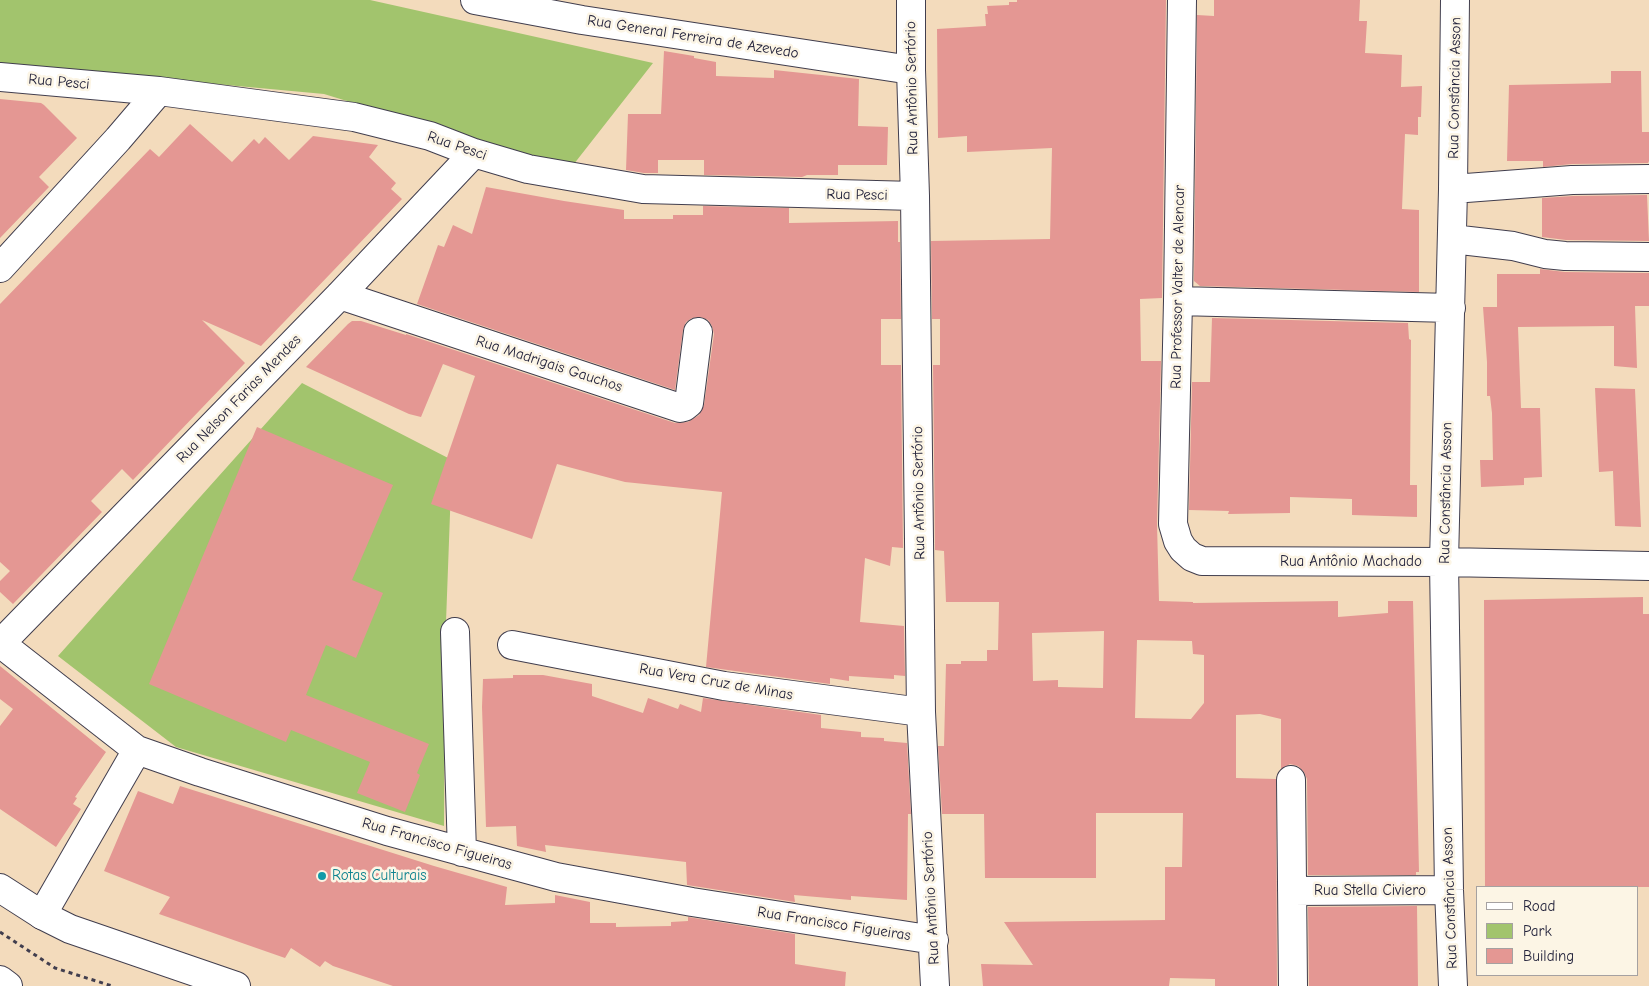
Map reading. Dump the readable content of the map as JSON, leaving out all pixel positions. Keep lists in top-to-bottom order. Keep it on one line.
{"streets":{"street":["Rua General Ferreira de Azevedo","Rua Pesci","Rua Antônio Sertório","Rua Constância Asson","Rua Professor Valter de Alencar","Rua Madrigais Gauchos","Rua Nelson Farias Mendes","Rua Antônio Machado","Rua Vera Cruz de Minas","Rua Francisco Figueiras","Rua Stella Civiero"]},"crossings":[["Rua General Ferreira de Azevedo","Rua Antônio Sertório"],["Rua Pesci","Rua Antônio Sertório"],["Rua Pesci","Rua Nelson Farias Mendes"],["Rua Antônio Sertório","Rua Vera Cruz de Minas"],["Rua Antônio Sertório","Rua Francisco Figueiras"],["Rua Constância Asson","Rua Antônio Machado"],["Rua Constância Asson","Rua Stella Civiero"],["Rua Professor Valter de Alencar","Rua Antônio Machado"],["Rua Madrigais Gauchos","Rua Nelson Farias Mendes"],["Rua Nelson Farias Mendes","Rua Francisco Figueiras"]],"places":["Rotas Culturais"],"legend":["Road","Park","Building"]}
